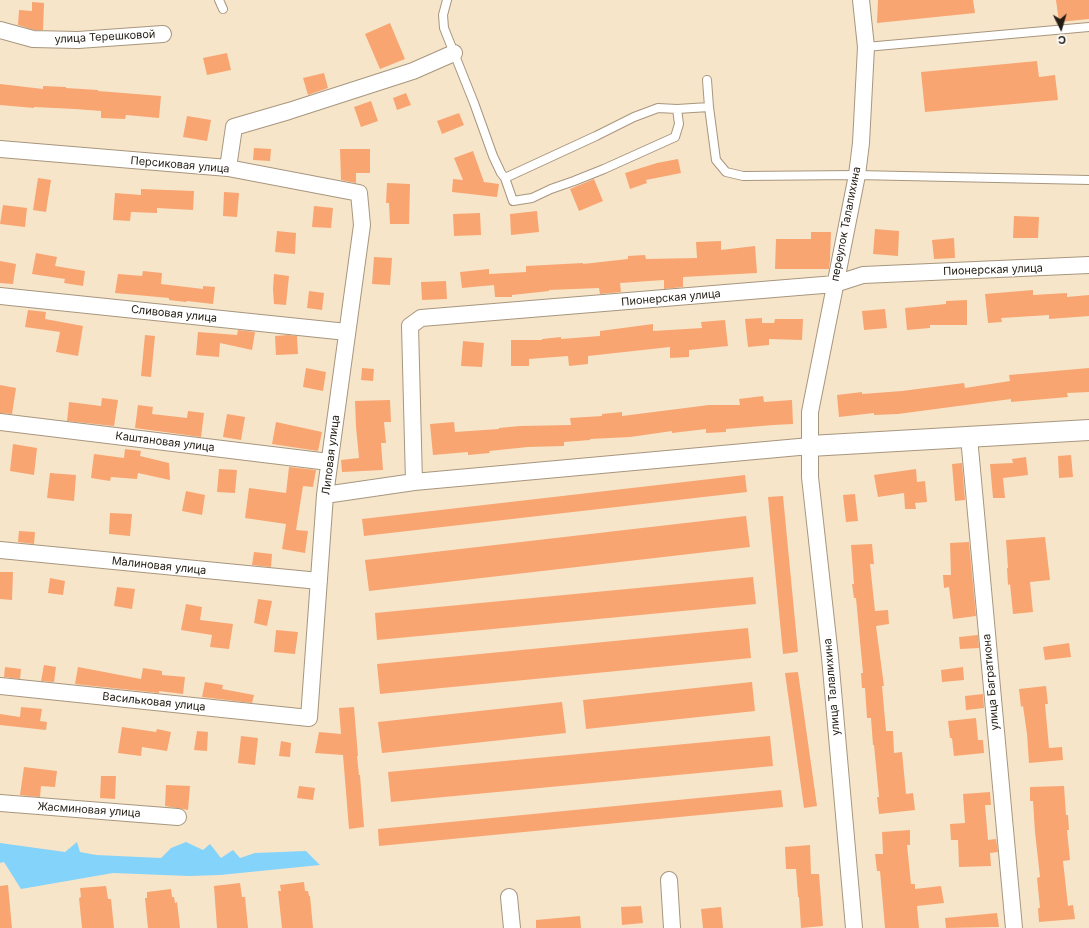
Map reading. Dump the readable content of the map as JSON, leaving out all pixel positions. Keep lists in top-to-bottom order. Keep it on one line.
{"streets":{"street":["улица Терешковой","Персиковая улица","переулок Талалихина","Пионерская улица","Сливовая улица","Каштановая улица","Липовая улица","Малиновая улица","улица Багратиона","улица Талалихина","Васильковая улица","Жасминовая улица"]},"crossings":[["Персиковая улица","Липовая улица"],["переулок Талалихина","Пионерская улица"],["переулок Талалихина","улица Талалихина"],["Сливовая улица","Липовая улица"],["Каштановая улица","Липовая улица"],["Липовая улица","Малиновая улица"],["Липовая улица","Васильковая улица"]],"north":"bottom"}
